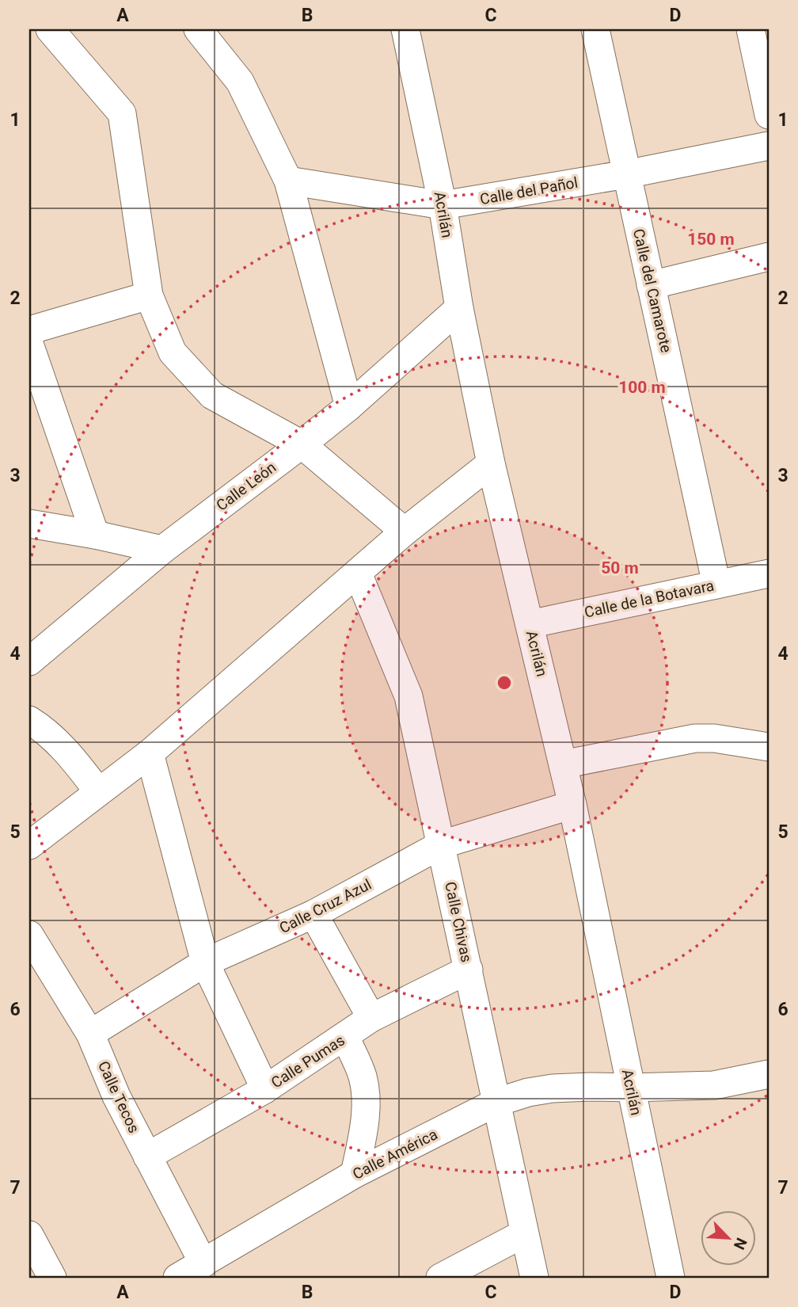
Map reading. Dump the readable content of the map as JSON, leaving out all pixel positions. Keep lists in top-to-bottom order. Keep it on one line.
{"streets":{"street":["Calle del Pañol","Acrilán","Calle del Camarote","Calle León","Calle de la Botavara","Calle Cruz Azul","Calle Chivas","Calle Pumas","Calle Tecos","Calle América"]},"crossings":[["Calle del Pañol","Acrilán"],["Calle del Pañol","Calle del Camarote"],["Acrilán","Calle León"],["Acrilán","Calle de la Botavara"],["Acrilán","Calle Cruz Azul"],["Acrilán","Calle América"],["Calle del Camarote","Calle de la Botavara"],["Calle Cruz Azul","Calle Chivas"],["Calle Cruz Azul","Calle Tecos"],["Calle Chivas","Calle Pumas"],["Calle Chivas","Calle América"],["Calle Pumas","Calle Tecos"],["Calle Tecos","Calle América"]],"north":"bottom right","grid":{"columns":["A","B","C","D"],"rows":["1","2","3","4","5","6","7"]},"rings":["150 m","100 m","50 m"]}
